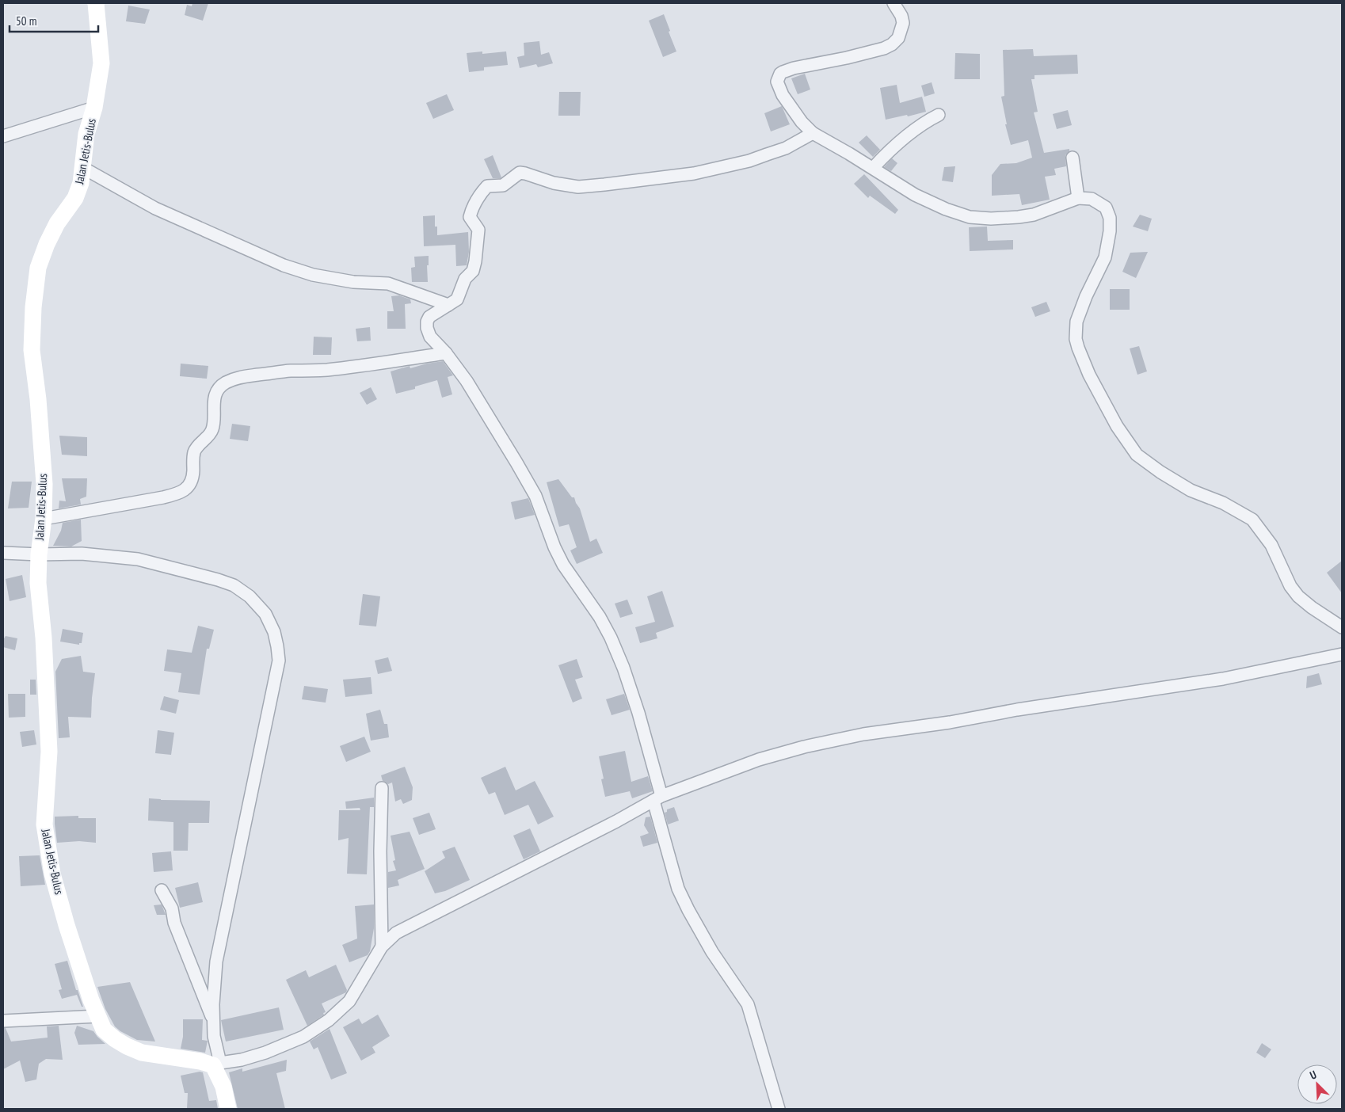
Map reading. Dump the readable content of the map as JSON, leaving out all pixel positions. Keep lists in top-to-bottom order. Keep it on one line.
{"streets":{"street":["Jalan Jetis-Bulus"]},"scale_bar":"50 m","north":"top left"}
